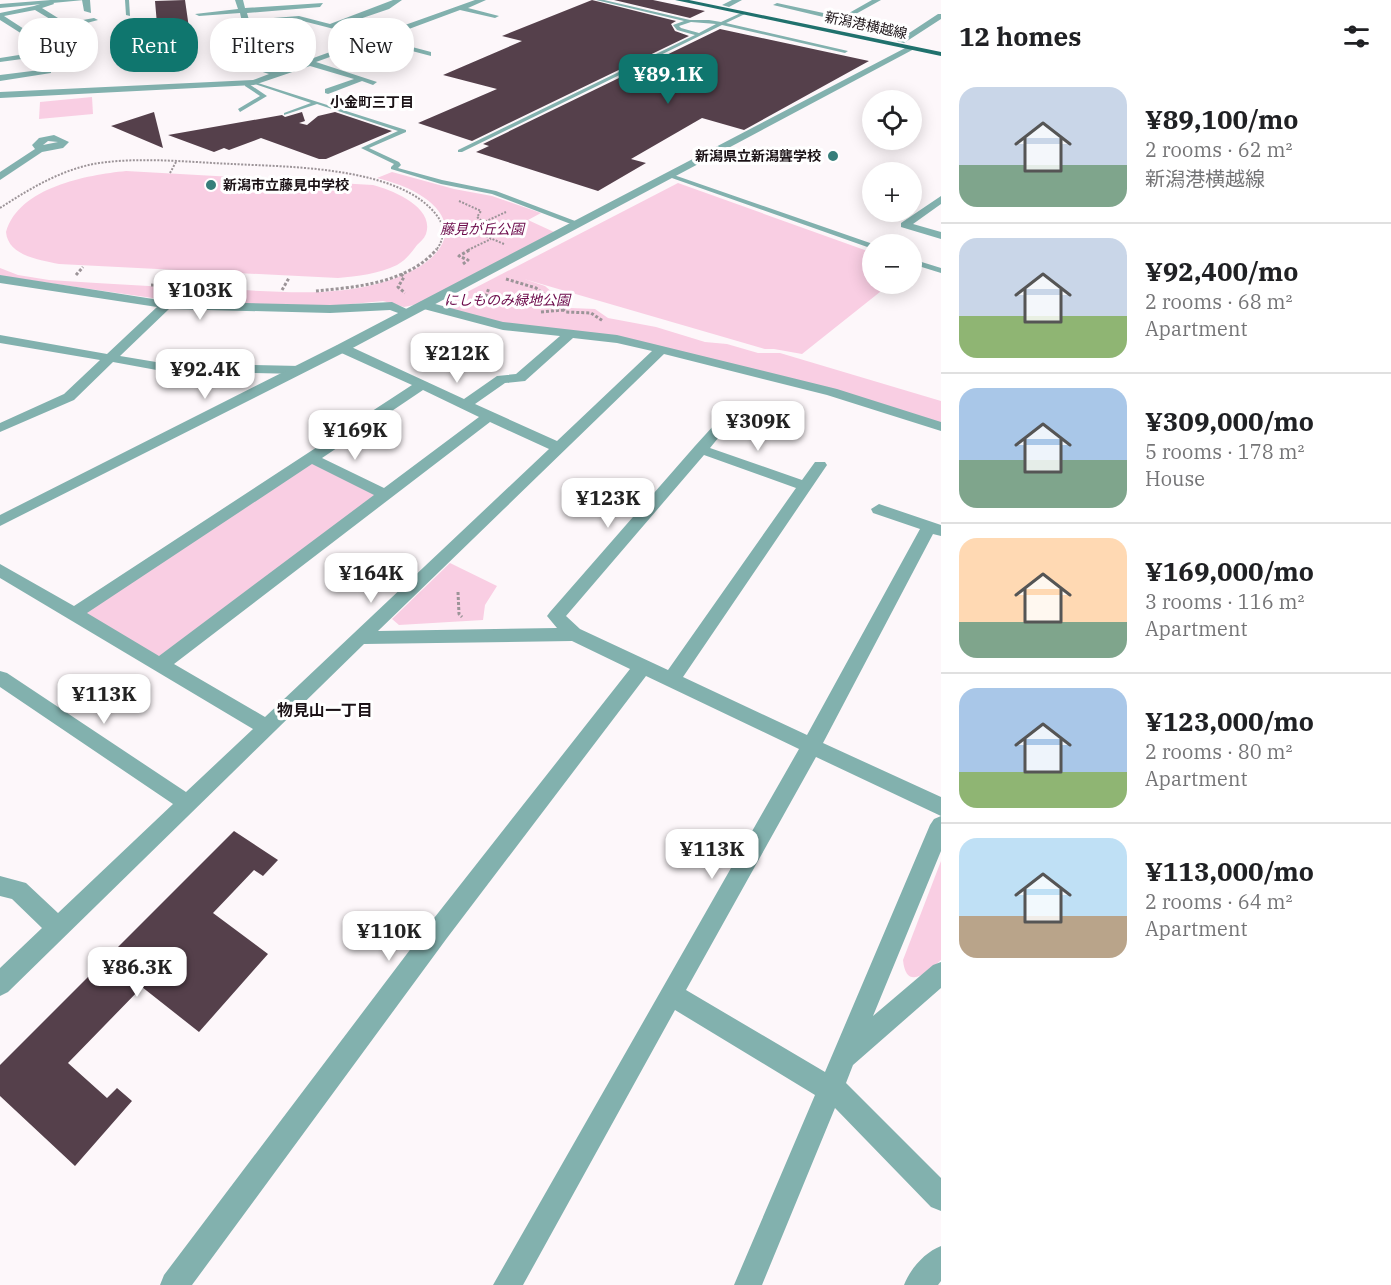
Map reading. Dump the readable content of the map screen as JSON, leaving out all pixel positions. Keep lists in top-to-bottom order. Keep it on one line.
{"streets":{"main road":["新潟港横越線"]},"districts":["小金町三丁目","物見山一丁目"],"parks":["藤見が丘公園","にしものみ緑地公園"],"places":["新潟県立新潟聾学校","新潟市立藤見中学校"],"page":{"heading":"12 homes","chip":["Buy","Rent","Filters","New"],"price":["¥89.1K","¥103K","¥212K","¥92.4K","¥309K","¥169K","¥123K","¥164K","¥113K","¥113K","¥110K","¥86.3K"],"list":[{"name":"¥89,100/mo","note":"2 rooms · 62 m² · 新潟港横越線"},{"name":"¥92,400/mo","note":"2 rooms · 68 m² · Apartment"},{"name":"¥309,000/mo","note":"5 rooms · 178 m² · House"},{"name":"¥169,000/mo","note":"3 rooms · 116 m² · Apartment"},{"name":"¥123,000/mo","note":"2 rooms · 80 m² · Apartment"},{"name":"¥113,000/mo","note":"2 rooms · 64 m² · Apartment"}],"map_buttons":["+","−"]}}
